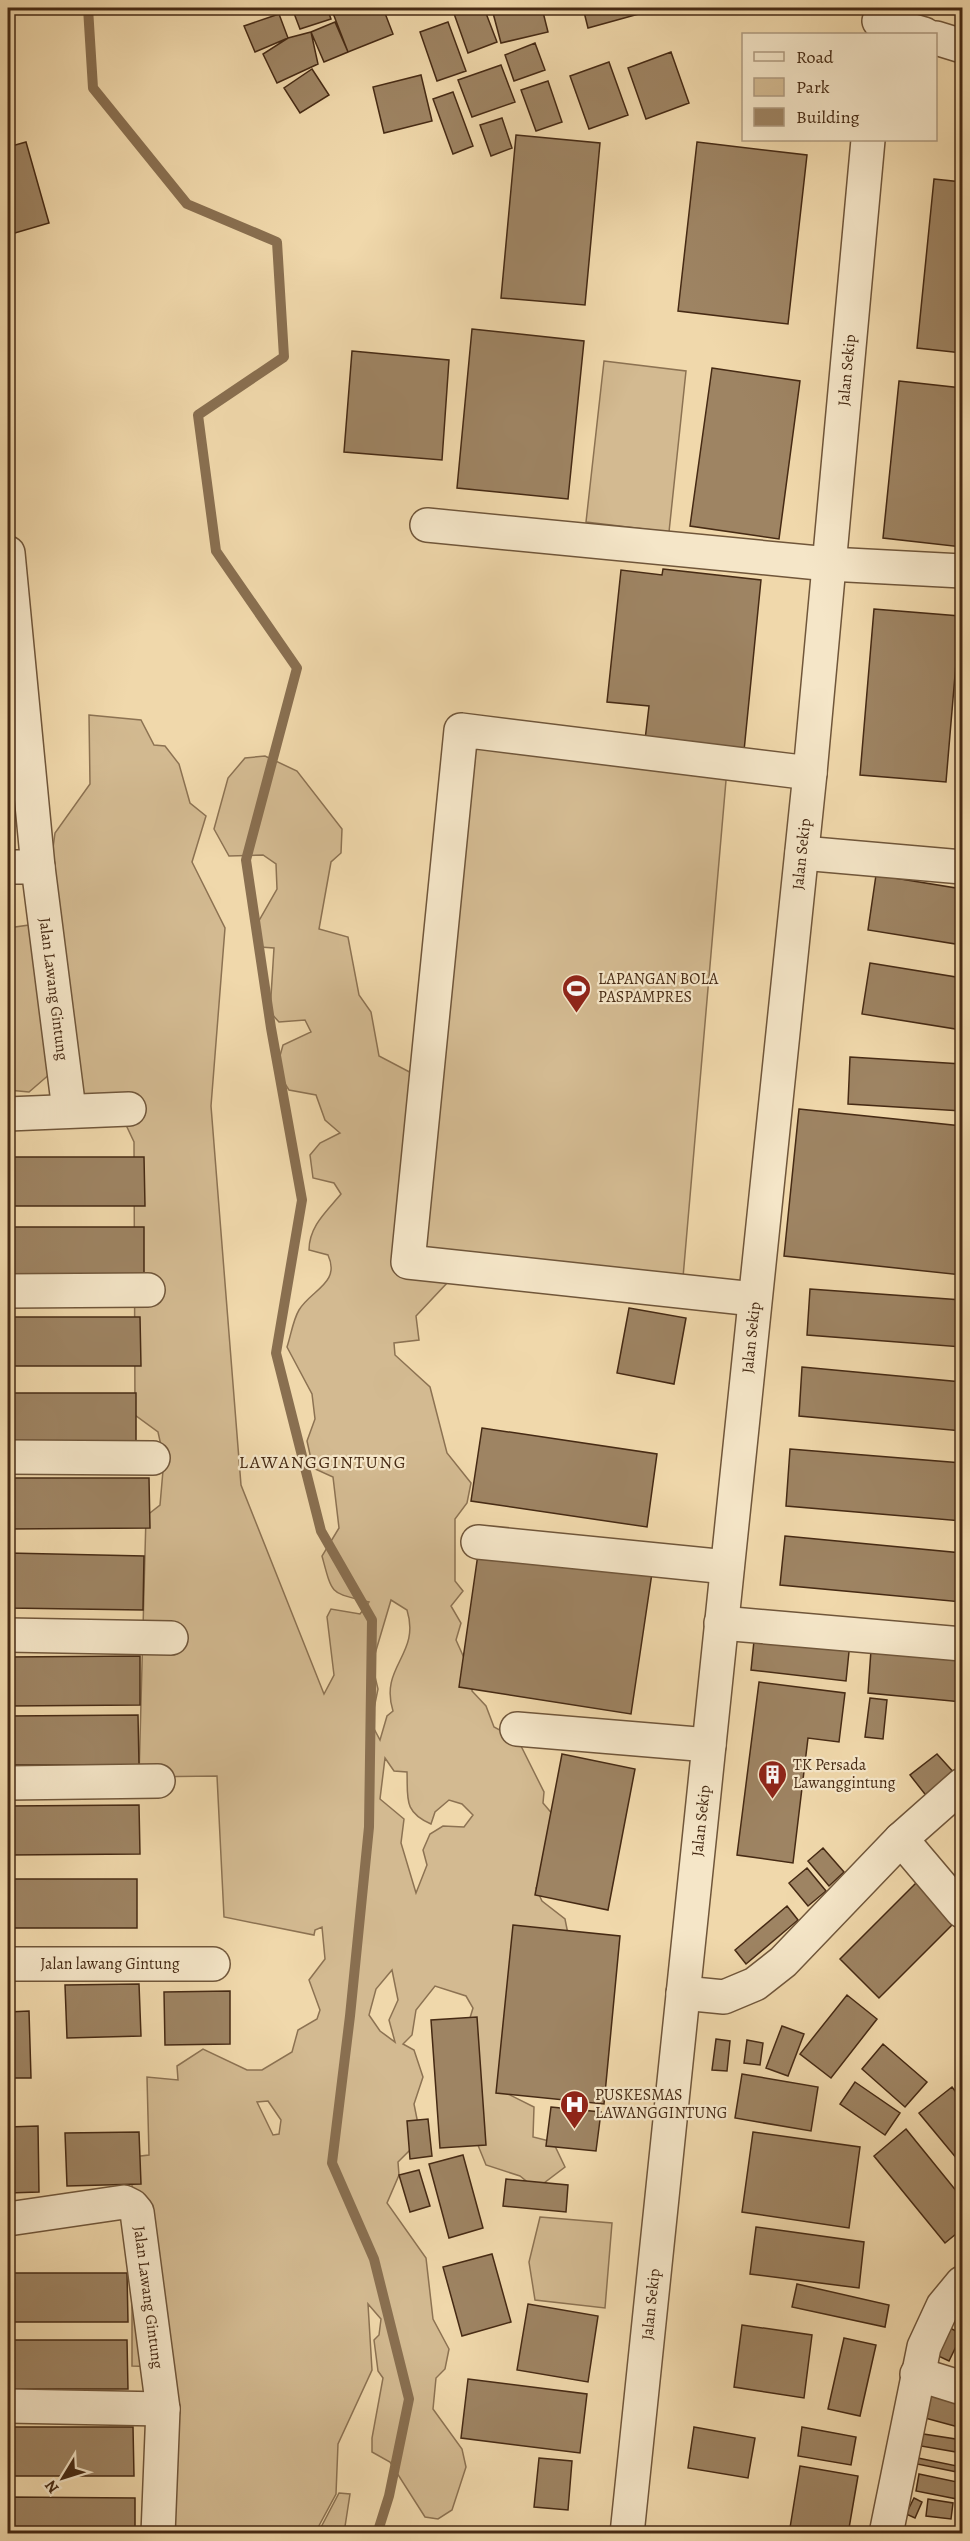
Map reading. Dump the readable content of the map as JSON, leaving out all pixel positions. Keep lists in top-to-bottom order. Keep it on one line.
{"streets":{"street":["Jalan Sekip","Jalan Lawang Gintung","Jalan lawang Gintung"]},"districts":["LAWANGGINTUNG"],"places":{"sports":["LAPANGAN BOLA PASPAMPRES"],"building":["TK Persada Lawanggintung"],"hospital":["PUSKESMAS LAWANGGINTUNG"]},"legend":["Road","Park","Building"],"north":"bottom left"}
